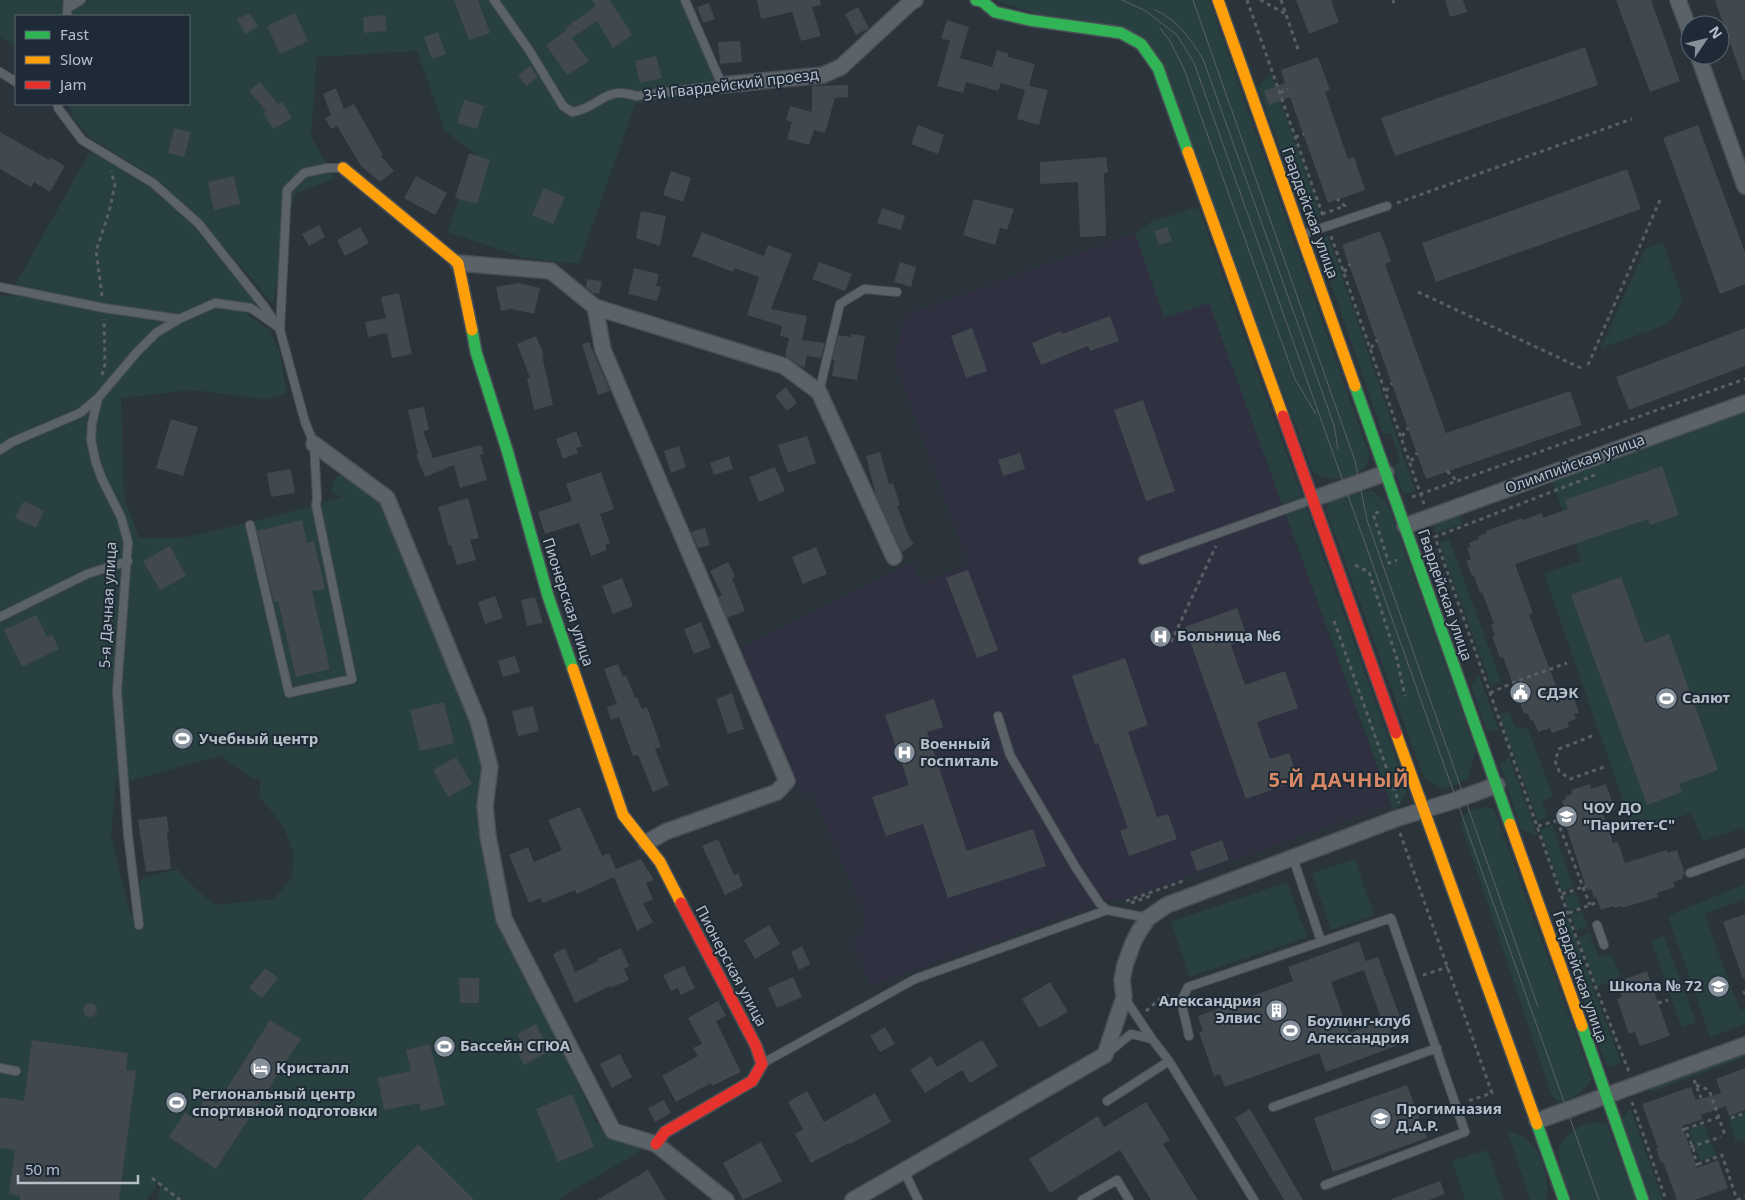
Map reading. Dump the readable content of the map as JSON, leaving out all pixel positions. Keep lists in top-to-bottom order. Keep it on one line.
{"streets":{"street":["3-й Гвардейский проезд","Гвардейская улица","Олимпийская улица","Пионерская улица"],"lane":["5-я Дачная улица"]},"crossings":[["Гвардейская улица","Олимпийская улица"]],"districts":["5-Й ДАЧНЫЙ"],"places":{"hospital":["Больница №6","Военный госпиталь"],"public building":["СДЭК"],"sports":["Салют","Учебный центр","Боулинг-клуб Александрия","Бассейн СГЮА","Региональный центр спортивной подготовки"],"school or university":["ЧОУ ДО \"Паритет-С\"","Школа № 72","Прогимназия Д.А.Р."],"building":["Александрия Элвис"],"hotel":["Кристалл"]},"legend":["Fast","Slow","Jam"],"scale_bar":"50 m","north":"top right"}
